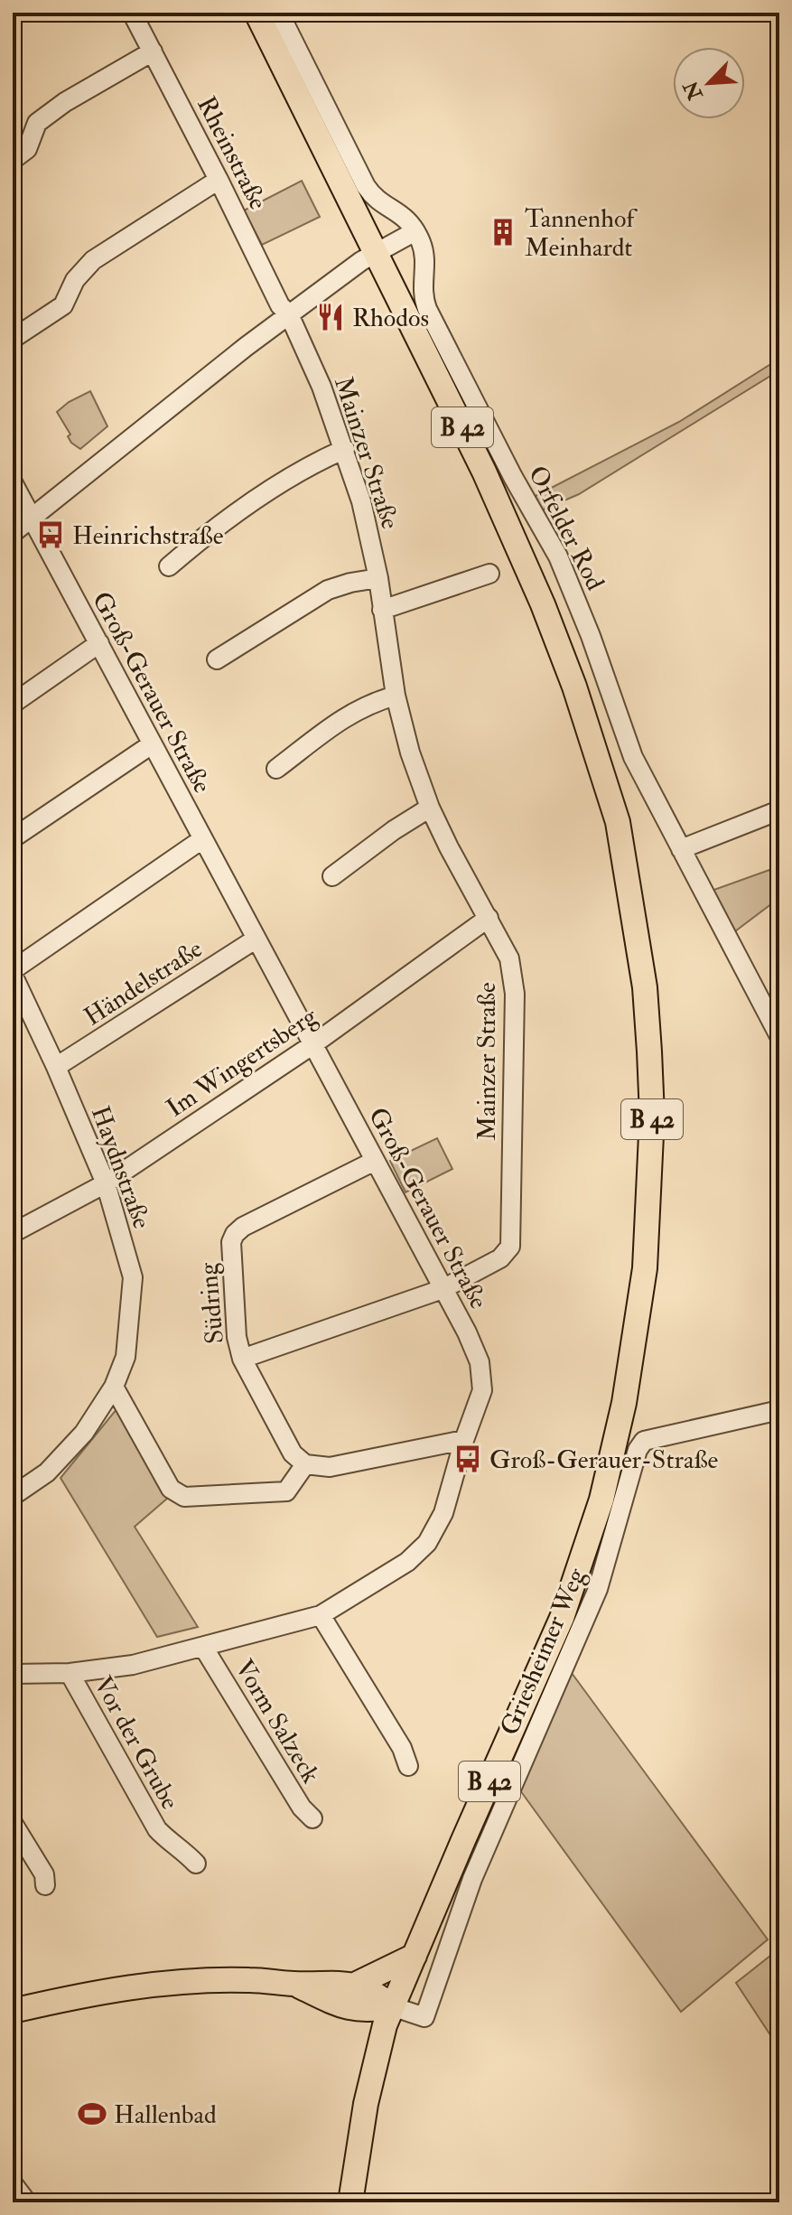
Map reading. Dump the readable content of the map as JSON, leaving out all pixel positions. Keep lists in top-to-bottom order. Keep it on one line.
{"streets":{"main road":["B 42"],"street":["Rheinstraße","Mainzer Straße","Orfelder Rod","Groß-Gerauer Straße","Händelstraße","Im Wingertsberg","Haydnstraße","Südring","Griesheimer Weg","Vorm Salzeck","Vor der Grube"]},"crossings":[["Rheinstraße","Mainzer Straße"],["B 42","Griesheimer Weg"],["Mainzer Straße","Groß-Gerauer Straße"],["Mainzer Straße","Im Wingertsberg"],["Mainzer Straße","Südring"],["Groß-Gerauer Straße","Händelstraße"],["Groß-Gerauer Straße","Im Wingertsberg"],["Groß-Gerauer Straße","Südring"],["Groß-Gerauer Straße","Vorm Salzeck"],["Groß-Gerauer Straße","Vor der Grube"],["Händelstraße","Haydnstraße"],["Im Wingertsberg","Haydnstraße"]],"places":{"building":["Tannenhof Meinhardt"],"restaurant":["Rhodos"],"bus stop":["Heinrichstraße","Groß-Gerauer-Straße"],"sports":["Hallenbad"]},"north":"bottom left"}
